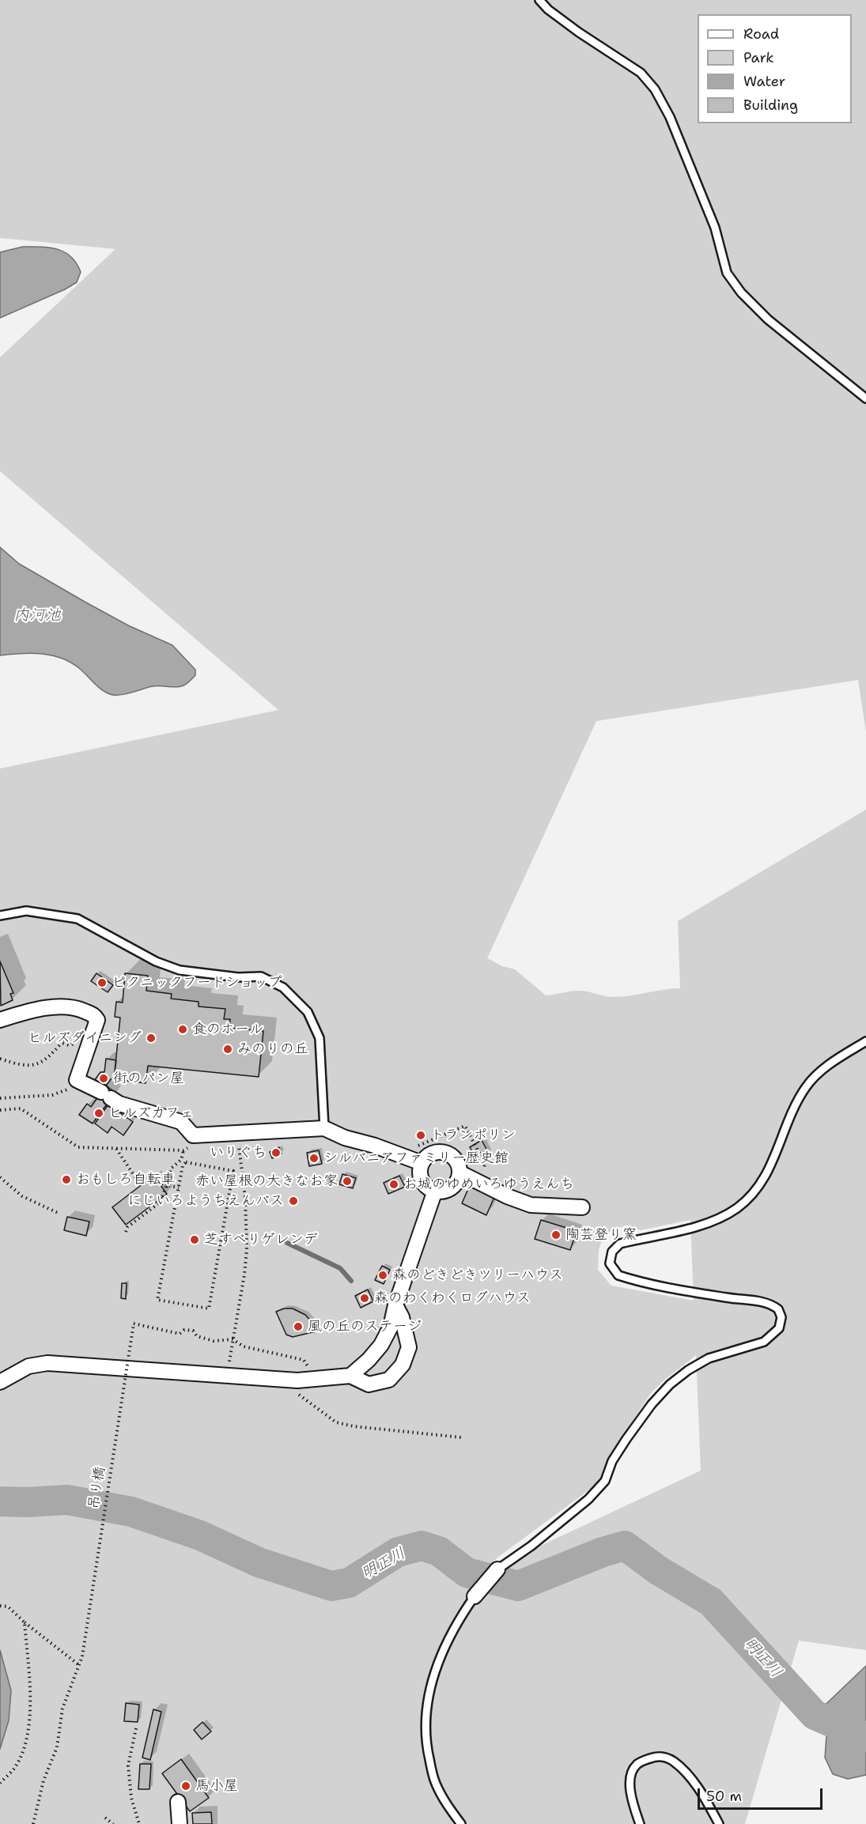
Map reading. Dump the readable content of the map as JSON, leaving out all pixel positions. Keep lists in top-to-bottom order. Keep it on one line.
{"streets":{"path":["吊り橋"]},"water":["内河池","明正川"],"places":["ピクニックフードショップ","食のホール","ヒルズダイニング","みのりの丘","街のパン屋","ヒルズカフェ","トランポリン","いりぐち","シルバニアファミリー歴史館","おもしろ自転車","赤い屋根の大きなお家","お城のゆめいろゆうえんち","にじいろようちえんバス","陶芸登り窯","芝すべりゲレンデ","森のどきどきツリーハウス","森のわくわくログハウス","風の丘のステージ","馬小屋"],"legend":["Road","Park","Water","Building"],"scale_bar":"50 m"}
